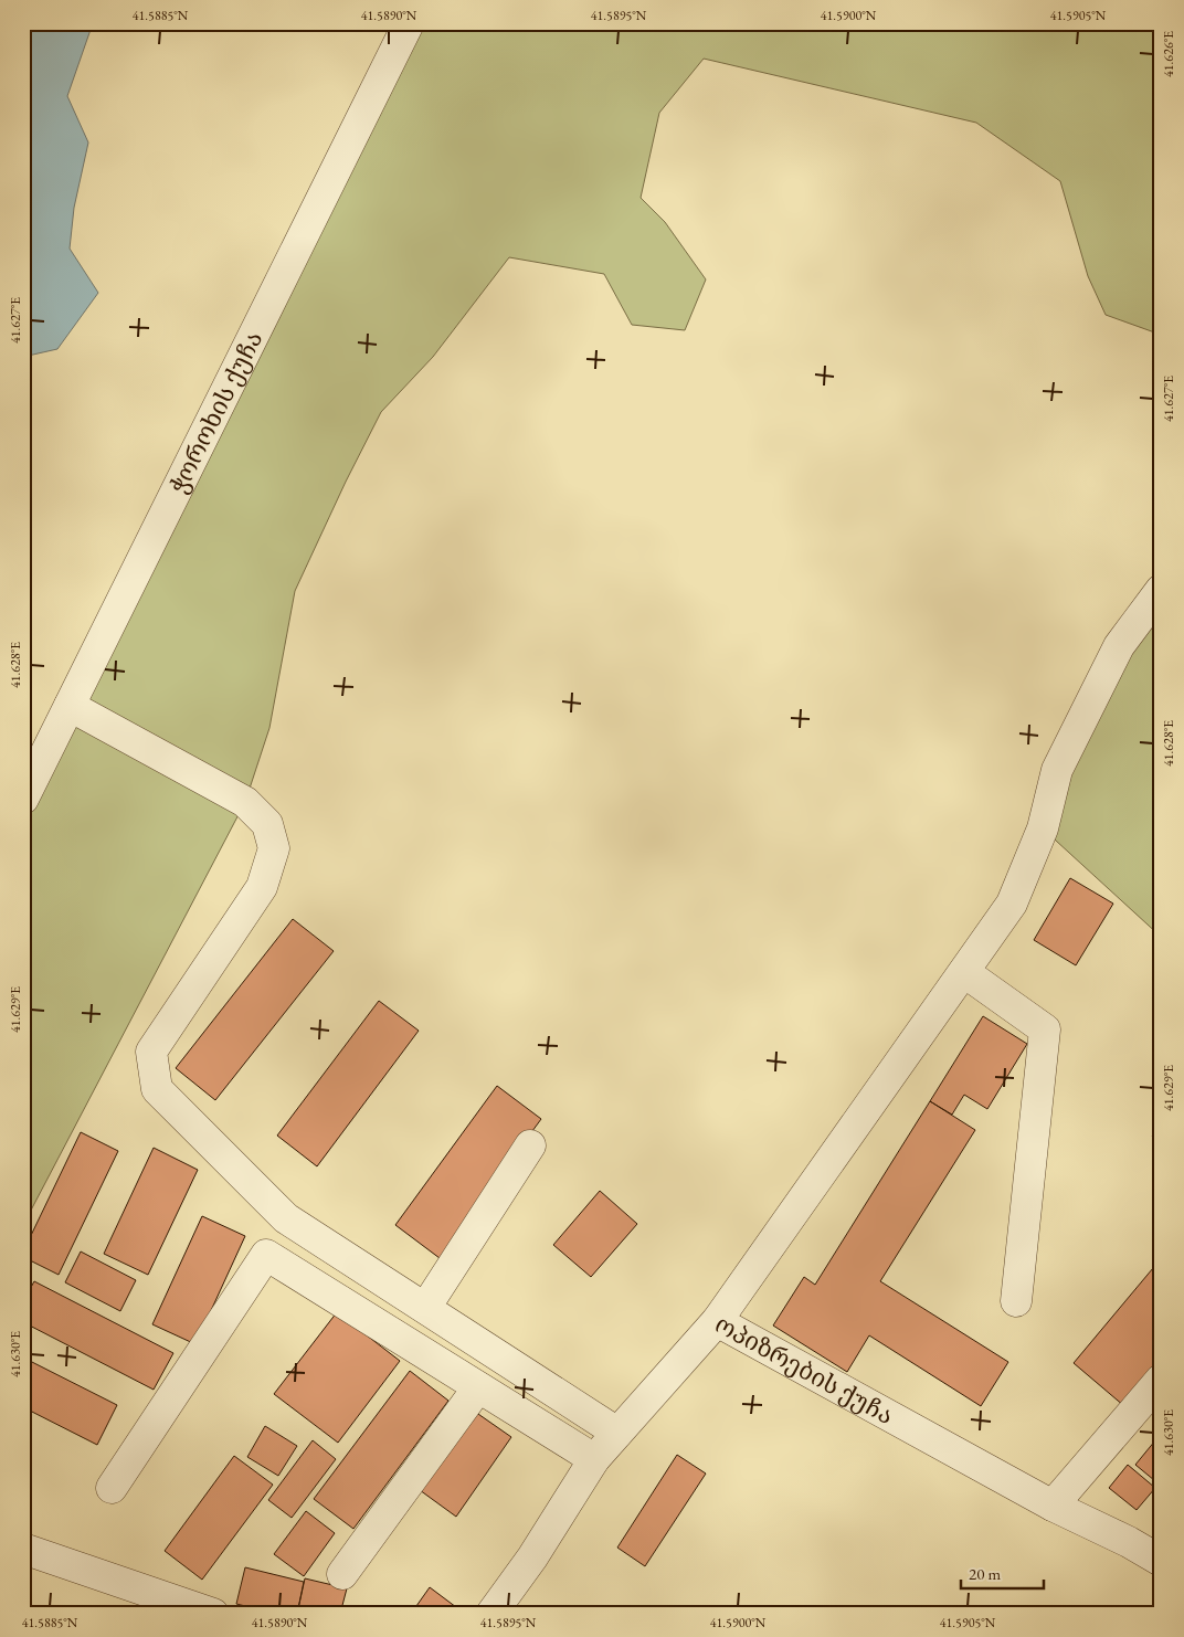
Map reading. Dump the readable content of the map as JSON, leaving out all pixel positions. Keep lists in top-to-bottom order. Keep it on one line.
{"streets":{"street":["ჭოროხის ქუჩა","ოპიზრების ქუჩა"]},"scale_bar":"20 m","coordinates":["41.5885°N","41.5890°N","41.5895°N","41.5900°N","41.5905°N","41.626°E","41.627°E","41.628°E","41.629°E","41.630°E"]}
